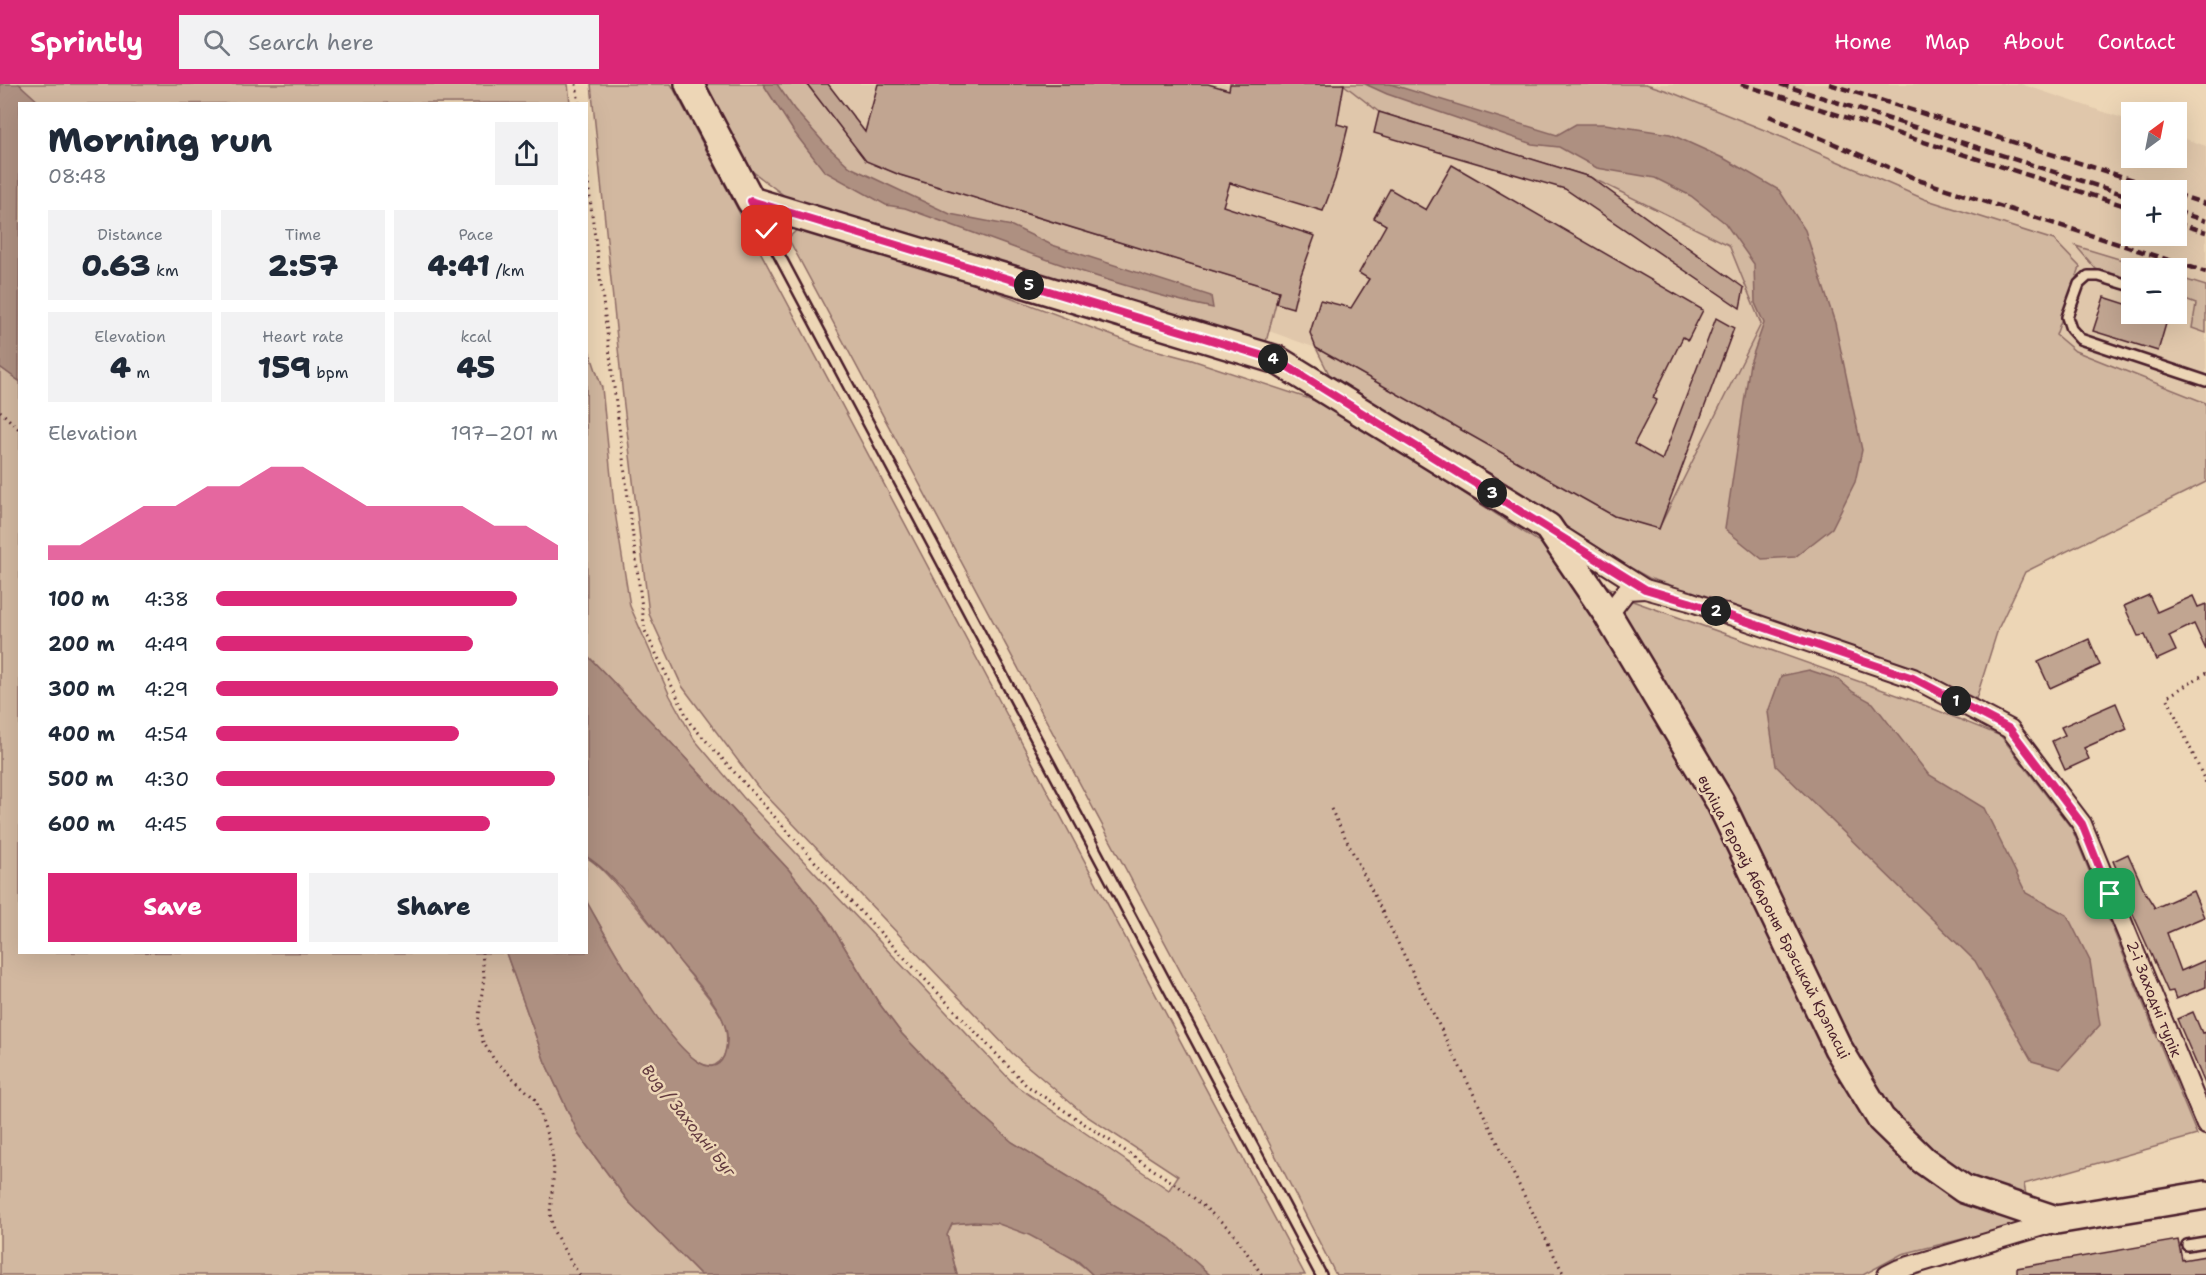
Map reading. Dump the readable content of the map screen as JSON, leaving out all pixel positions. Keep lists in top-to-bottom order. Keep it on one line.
{"streets":{"main road":["вуліца Герояў Абароны Брэсцкай Крэпасці","2-і Заходні тупік"]},"crossings":[["вуліца Герояў Абароны Брэсцкай Крэпасці","2-і Заходні тупік"]],"water":["Bug / Заходні Буг"],"north":"top right","page":{"header":"Sprintly","search":"Search here","nav":["Home","Map","About","Contact"],"map_buttons":["+","−"],"heading":["Morning run","08:48"],"stats":[["Distance","0.63 km"],["Time","2:57"],["Pace","4:41 /km"],["Elevation","4 m"],["Heart rate","159 bpm"],["kcal","45"]],"pins":["5","4","3","2","1"],"chart":["Elevation","197–201 m"],"list":[{"name":"100 m","note":"4:38"},{"name":"200 m","note":"4:49"},{"name":"300 m","note":"4:29"},{"name":"400 m","note":"4:54"},{"name":"500 m","note":"4:30"},{"name":"600 m","note":"4:45"}],"buttons":["Save","Share"]}}
